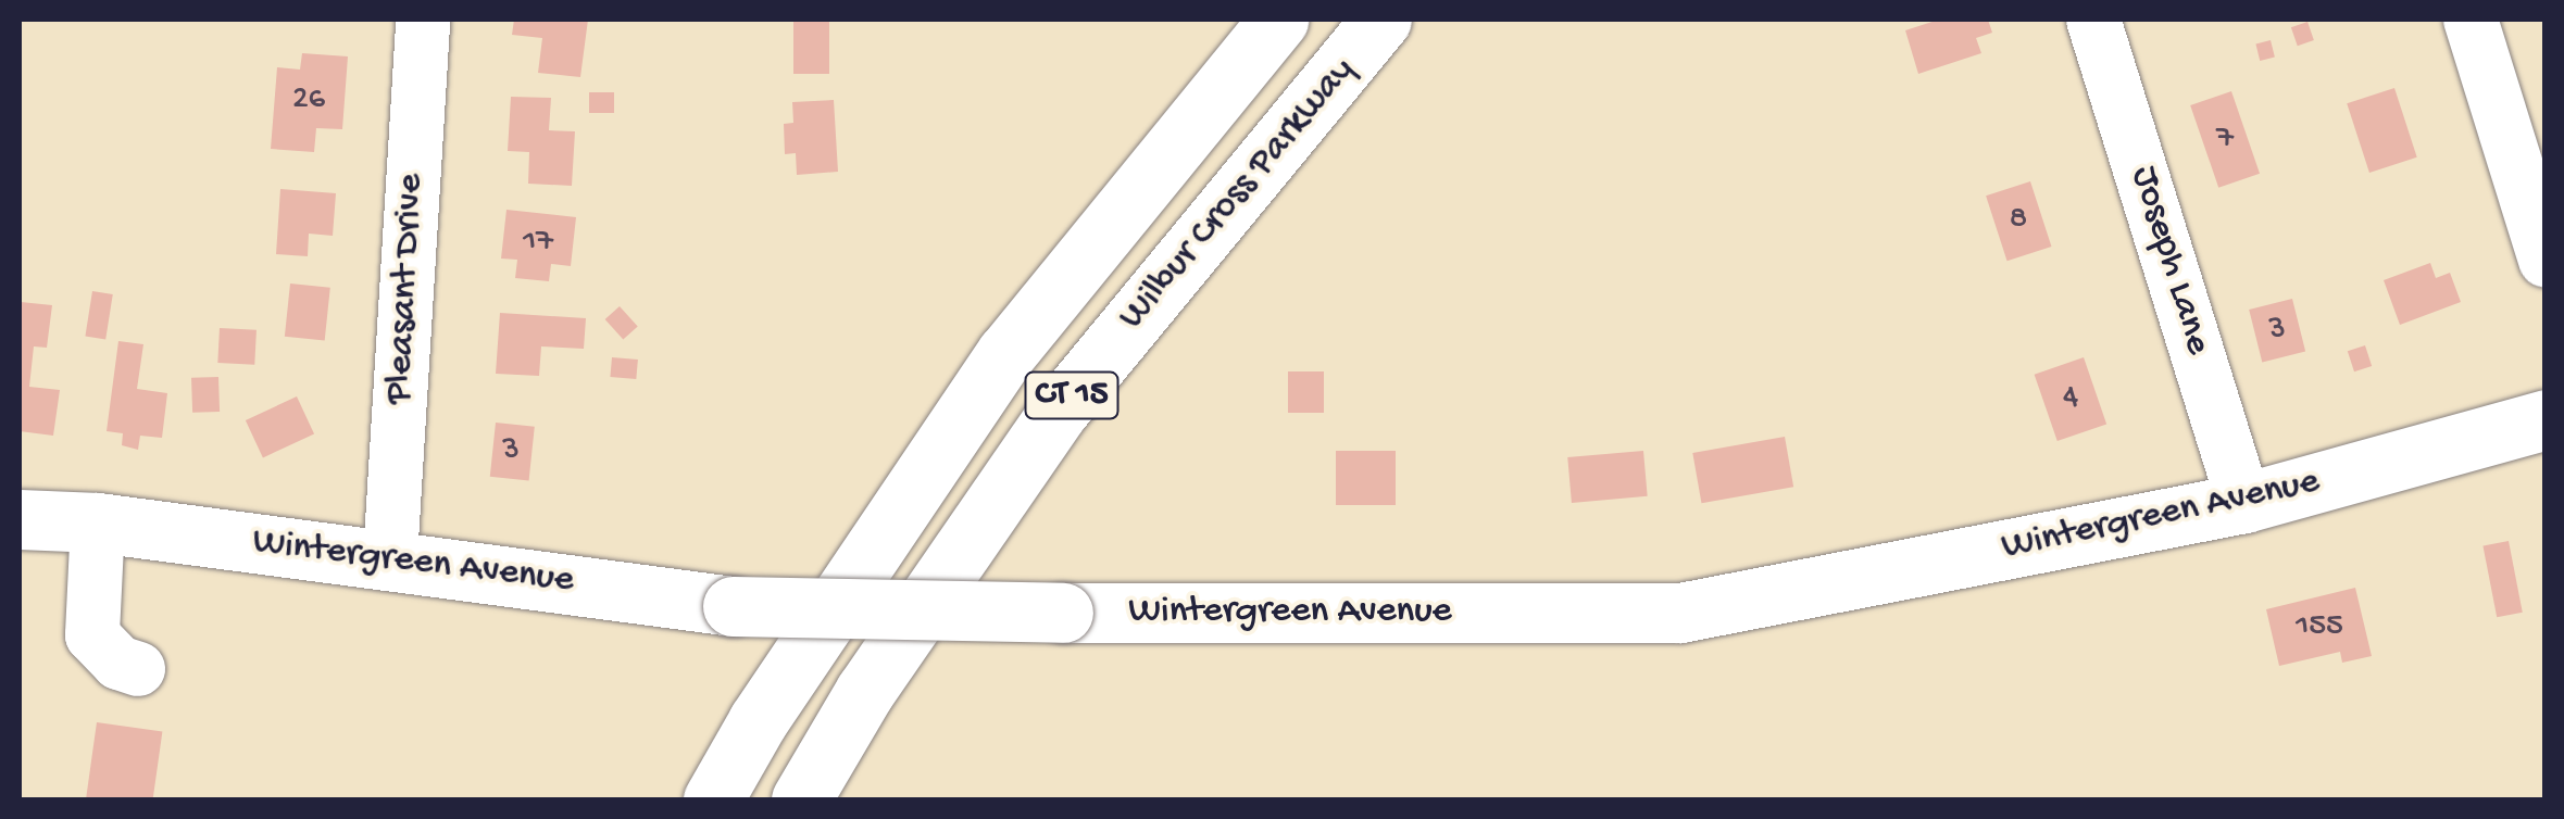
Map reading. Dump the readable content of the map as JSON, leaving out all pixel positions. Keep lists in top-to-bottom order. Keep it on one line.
{"streets":{"main road":["Wilbur Cross Parkway","CT 15","Wintergreen Avenue"],"street":["Joseph Lane","Pleasant Drive"]},"crossings":[["Joseph Lane","Wintergreen Avenue"],["Pleasant Drive","Wintergreen Avenue"]],"house_numbers":["26","7","8","17","3","4","3","155"]}
